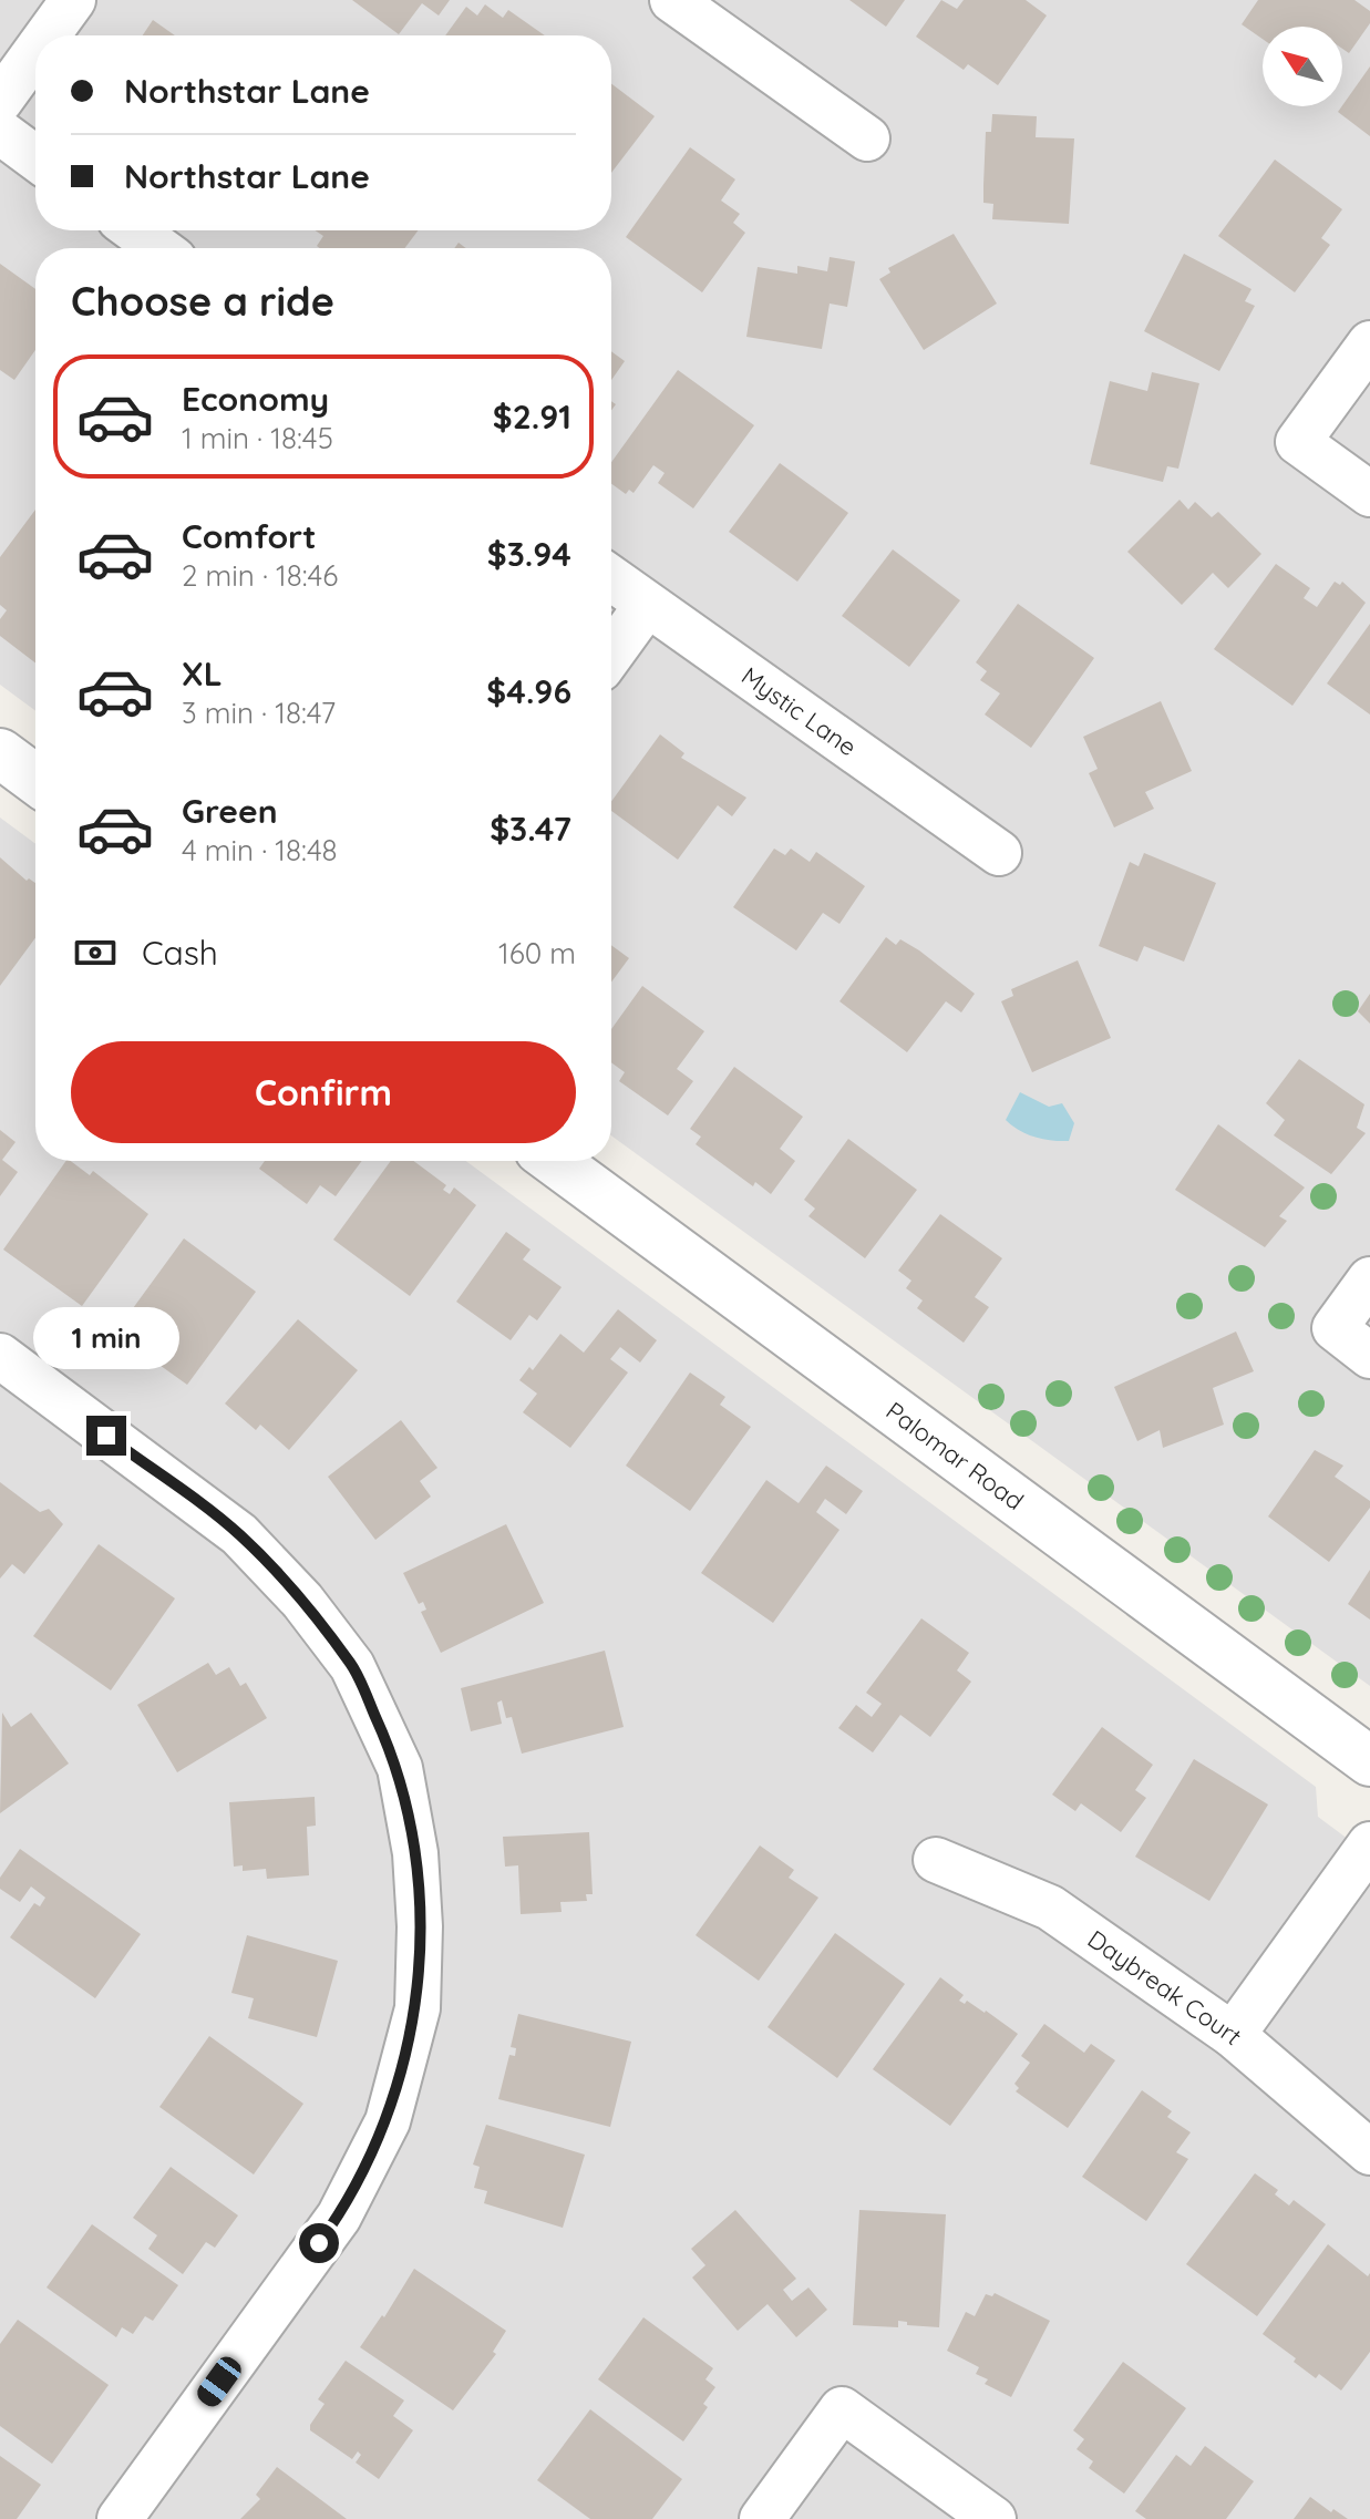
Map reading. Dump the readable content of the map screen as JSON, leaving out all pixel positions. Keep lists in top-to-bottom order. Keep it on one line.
{"streets":{"street":["Mystic Lane","Palomar Road","Daybreak Court"]},"north":"top left","page":{"banner":["Northstar Lane","Northstar Lane"],"heading":"Choose a ride","list":[{"name":"Economy","note":"1 min · 18:45","value":"$2.91"},{"name":"Comfort","note":"2 min · 18:46","value":"$3.94"},{"name":"XL","note":"3 min · 18:47","value":"$4.96"},{"name":"Green","note":"4 min · 18:48","value":"$3.47"}],"pay":["Cash","160 m"],"buttons":"Confirm","bubble":"1 min"}}
